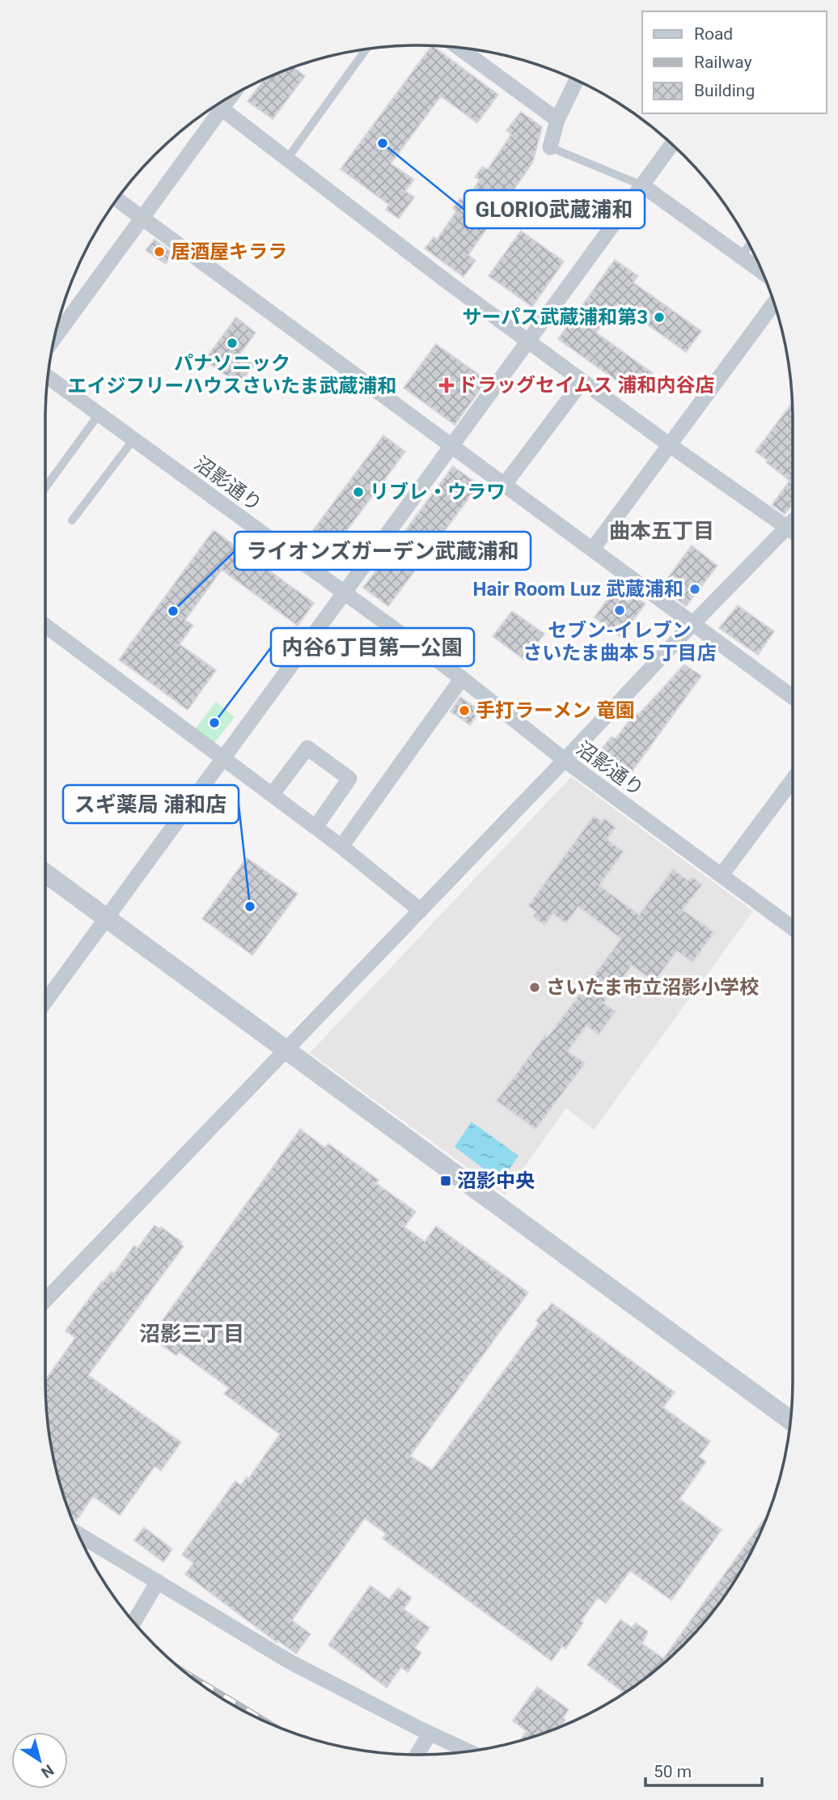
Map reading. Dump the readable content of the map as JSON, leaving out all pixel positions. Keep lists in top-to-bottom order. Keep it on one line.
{"streets":{"street":["沼影通り"]},"districts":["曲本五丁目","沼影三丁目"],"places":{"other":["GLORIO武蔵浦和","居酒屋キララ","サーパス武蔵浦和第3","パナソニック エイジフリーハウスさいたま武蔵浦和","リブレ・ウラワ","Hair Room Luz 武蔵浦和","セブン-イレブン さいたま曲本５丁目店","ライオンズガーデン武蔵浦和","手打ラーメン 竜園","内谷6丁目第一公園","スギ薬局 浦和店","さいたま市立沼影小学校"],"health":["ドラッグセイムス 浦和内谷店"],"transit":["沼影中央"]},"legend":["Road","Railway","Building"],"scale_bar":"50 m","north":"bottom right"}
